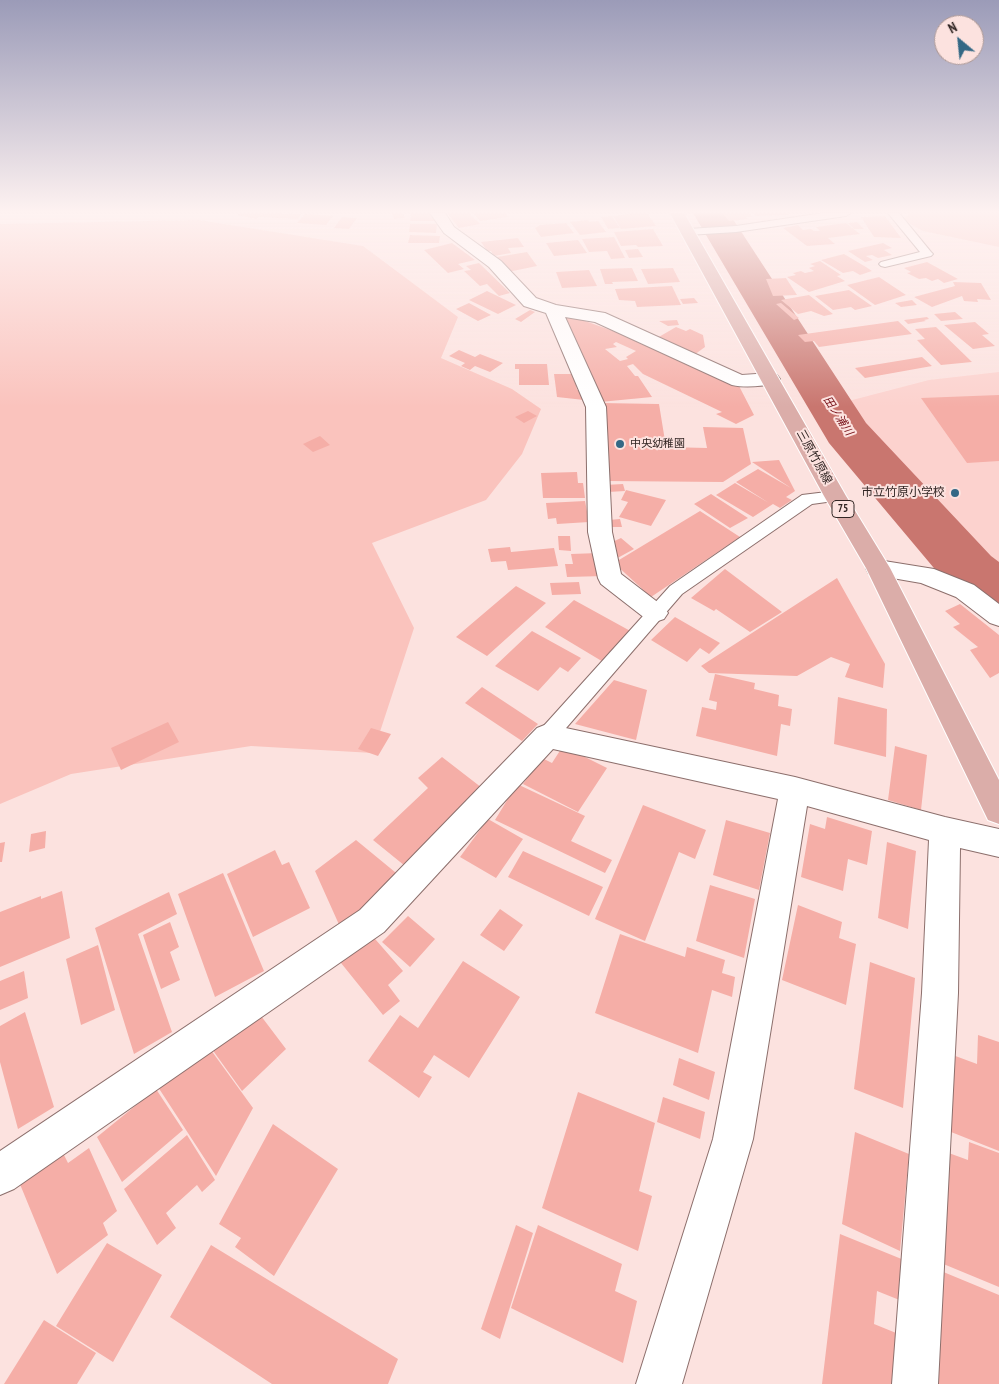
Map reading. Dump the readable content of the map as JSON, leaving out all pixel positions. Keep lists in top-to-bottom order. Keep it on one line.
{"streets":{"main road":["三原竹原線","75"]},"water":["田ノ浦川"],"places":["中央幼稚園","市立竹原小学校"],"north":"top left"}
